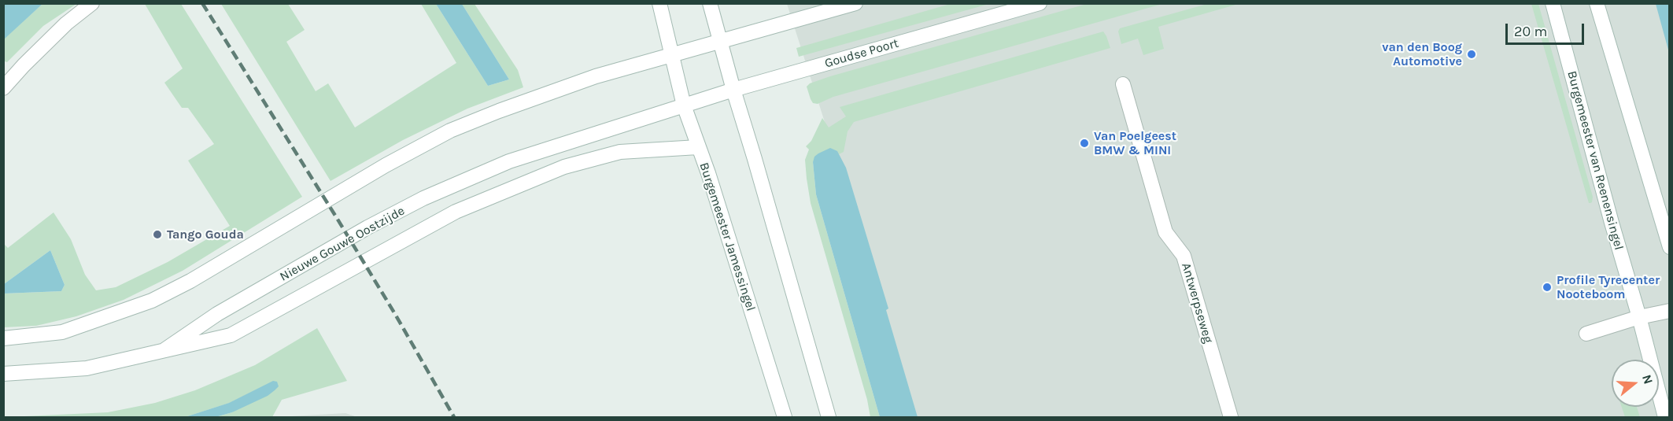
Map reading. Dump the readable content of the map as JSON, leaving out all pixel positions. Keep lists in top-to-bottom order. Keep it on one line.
{"streets":{"main road":["Goudse Poort","Burgemeester van Reenensingel","Burgemeester Jamessingel","Nieuwe Gouwe Oostzijde","Antwerpseweg"]},"crossings":[["Goudse Poort","Burgemeester Jamessingel"],["Goudse Poort","Nieuwe Gouwe Oostzijde"],["Burgemeester Jamessingel","Nieuwe Gouwe Oostzijde"]],"places":["van den Boog Automotive","Van Poelgeest BMW & MINI","Tango Gouda","Profile Tyrecenter Nooteboom"],"scale_bar":"20 m","north":"right"}
